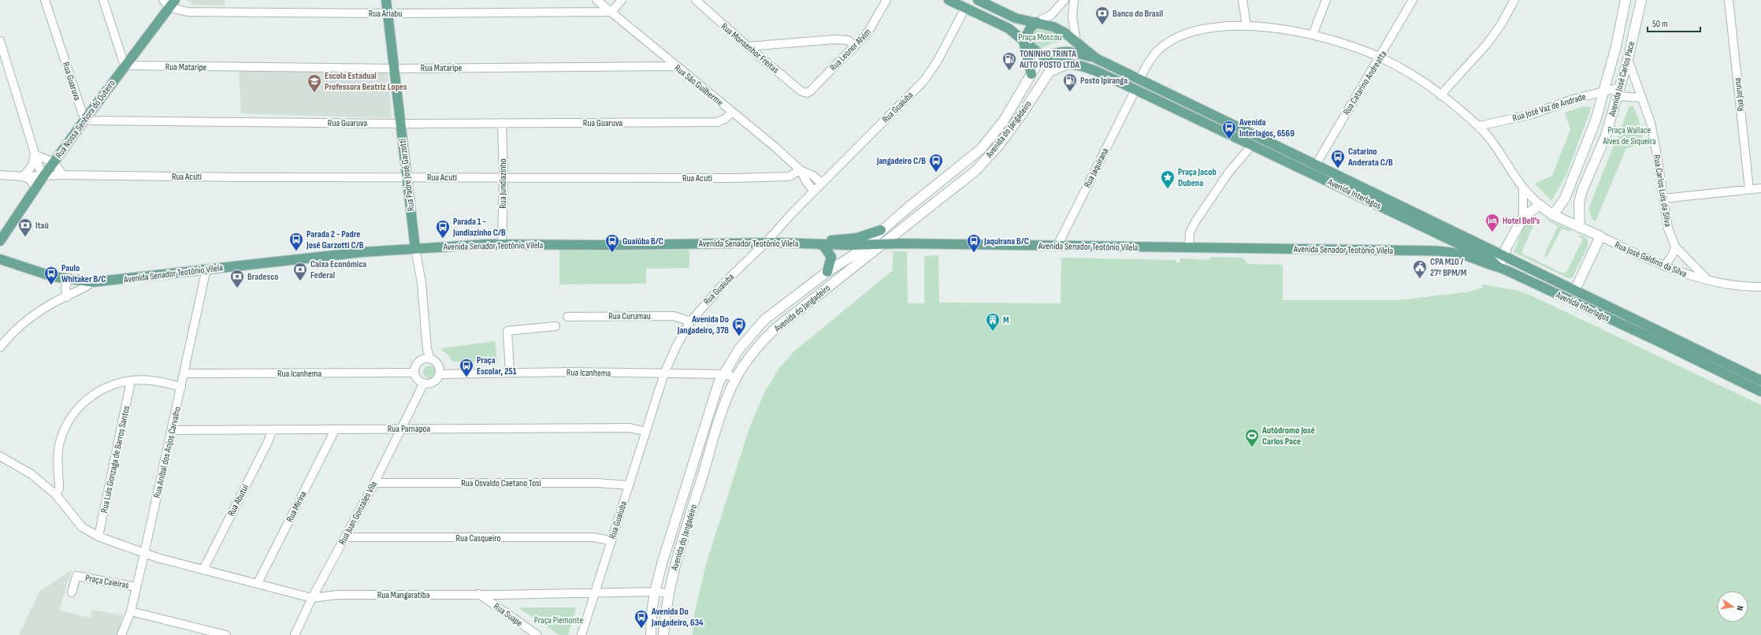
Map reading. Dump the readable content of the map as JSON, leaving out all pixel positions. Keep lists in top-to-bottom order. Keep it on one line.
{"streets":{"main road":["Rua Nossa Senhora do Outeiro","Rua Padre José Garzotti","Avenida Interlagos","Avenida Senador Teotônio Vilela"],"street":["Rua Ariabu","Rua Monsenhor Freitas","Rua Leonor Alvim","Rua Mataripe","Avenida José Carlos Pace","Rua Guaruva","Rua Catarino Andreatta","Rua São Guilherme","Rua Juruna","Rua Guaiuba","Rua José Vaz de Andrade","Avenida do Jangadeiro","Rua Jaquirana","Rua Acuti","Rua Jundiazinho","Rua Carlos Luis da Silva","Rua José Galdíno da Silva","Rua Curumau","Rua Icanhema","Rua Parnapoa","Rua Aníbal dos Anjos Carvalho","Rua Luis Gonzaga de Barros Santos","Rua Osvaldo Caetano Tosi","Rua Abutui","Rua Mirina","Rua Juan Gonzales Vila","Rua Casqueiro","Praça Caieiras","Rua Mangaratiba","Rua Suape"]},"crossings":[["Rua Ariabu","Rua São Guilherme"],["Rua Ariabu","Rua Nossa Senhora do Outeiro"],["Rua Ariabu","Rua Padre José Garzotti"],["Rua Monsenhor Freitas","Rua Leonor Alvim"],["Rua Mataripe","Rua São Guilherme"],["Rua Mataripe","Rua Nossa Senhora do Outeiro"],["Rua Mataripe","Rua Padre José Garzotti"],["Avenida José Carlos Pace","Rua José Vaz de Andrade"],["Avenida José Carlos Pace","Rua Carlos Luis da Silva"],["Avenida José Carlos Pace","Rua José Galdíno da Silva"],["Rua Guaruva","Rua São Guilherme"],["Rua Guaruva","Rua Nossa Senhora do Outeiro"],["Rua Guaruva","Rua Padre José Garzotti"],["Rua Guaruva","Rua Jundiazinho"],["Rua Catarino Andreatta","Avenida Interlagos"],["Rua São Guilherme","Rua Guaiuba"],["Rua São Guilherme","Rua Acuti"],["Rua Guaiuba","Avenida Interlagos"],["Rua Guaiuba","Avenida Senador Teotônio Vilela"],["Rua Guaiuba","Rua Curumau"],["Rua Guaiuba","Rua Icanhema"],["Rua Guaiuba","Rua Parnapoa"],["Rua Guaiuba","Rua Osvaldo Caetano Tosi"],["Rua Guaiuba","Rua Casqueiro"],["Rua Guaiuba","Rua Mangaratiba"],["Rua Nossa Senhora do Outeiro","Rua Acuti"],["Avenida do Jangadeiro","Avenida Interlagos"],["Avenida do Jangadeiro","Avenida Senador Teotônio Vilela"],["Avenida do Jangadeiro","Rua Icanhema"],["Avenida do Jangadeiro","Rua Mangaratiba"],["Rua Jaquirana","Avenida Interlagos"],["Rua Jaquirana","Avenida Senador Teotônio Vilela"],["Rua Padre José Garzotti","Rua Acuti"],["Rua Padre José Garzotti","Avenida Senador Teotônio Vilela"],["Rua Padre José Garzotti","Rua Icanhema"],["Rua Padre José Garzotti","Rua Juan Gonzales Vila"],["Rua Acuti","Rua Jundiazinho"],["Rua Jundiazinho","Avenida Senador Teotônio Vilela"],["Rua Carlos Luis da Silva","Rua José Galdíno da Silva"],["Avenida Interlagos","Avenida Senador Teotônio Vilela"],["Avenida Senador Teotônio Vilela","Rua Aníbal dos Anjos Carvalho"],["Rua Icanhema","Rua Aníbal dos Anjos Carvalho"],["Rua Icanhema","Rua Juan Gonzales Vila"],["Rua Parnapoa","Rua Aníbal dos Anjos Carvalho"],["Rua Parnapoa","Rua Abutui"],["Rua Parnapoa","Rua Mirina"],["Rua Parnapoa","Rua Juan Gonzales Vila"],["Rua Aníbal dos Anjos Carvalho","Praça Caieiras"],["Rua Aníbal dos Anjos Carvalho","Rua Mangaratiba"],["Rua Luis Gonzaga de Barros Santos","Rua Mangaratiba"],["Rua Osvaldo Caetano Tosi","Rua Juan Gonzales Vila"],["Rua Abutui","Rua Mangaratiba"],["Rua Mirina","Rua Mangaratiba"],["Rua Juan Gonzales Vila","Rua Casqueiro"],["Rua Juan Gonzales Vila","Rua Mangaratiba"],["Rua Mangaratiba","Rua Suape"]],"parks":["Praça Moscou","Praça Wallace Alves de Siqueira","Praça Piemonte"],"places":{"bank":["Banco do Brasil","Itaú","Caixa Econômica Federal","Bradesco"],"fuel station":["TONINHO TRINTA AUTO POSTO LTDA","Posto Ipiranga"],"school or university":["Escola Estadual Professora Beatriz Lopes"],"bus stop":["Avenida Interlagos, 6569","Catarino Anderata C/B","Jangadeiro C/B","Parada 1 - Jundiazinho C/B","Parada 2 - Padre José Garzotti C/B","Guaiúba B/C","Jaquirana B/C","Paulo Whitaker B/C","Avenida Do Jangadeiro, 378","Praça Escolar, 251","Avenida Do Jangadeiro, 634"],"place":["Praça Jacob Dubena"],"hotel":["Hotel Bell's"],"public building":["CPA M10 / 27º BPM/M"],"building":["M"],"sports":["Autódromo José Carlos Pace"]},"scale_bar":"50 m","north":"right"}
